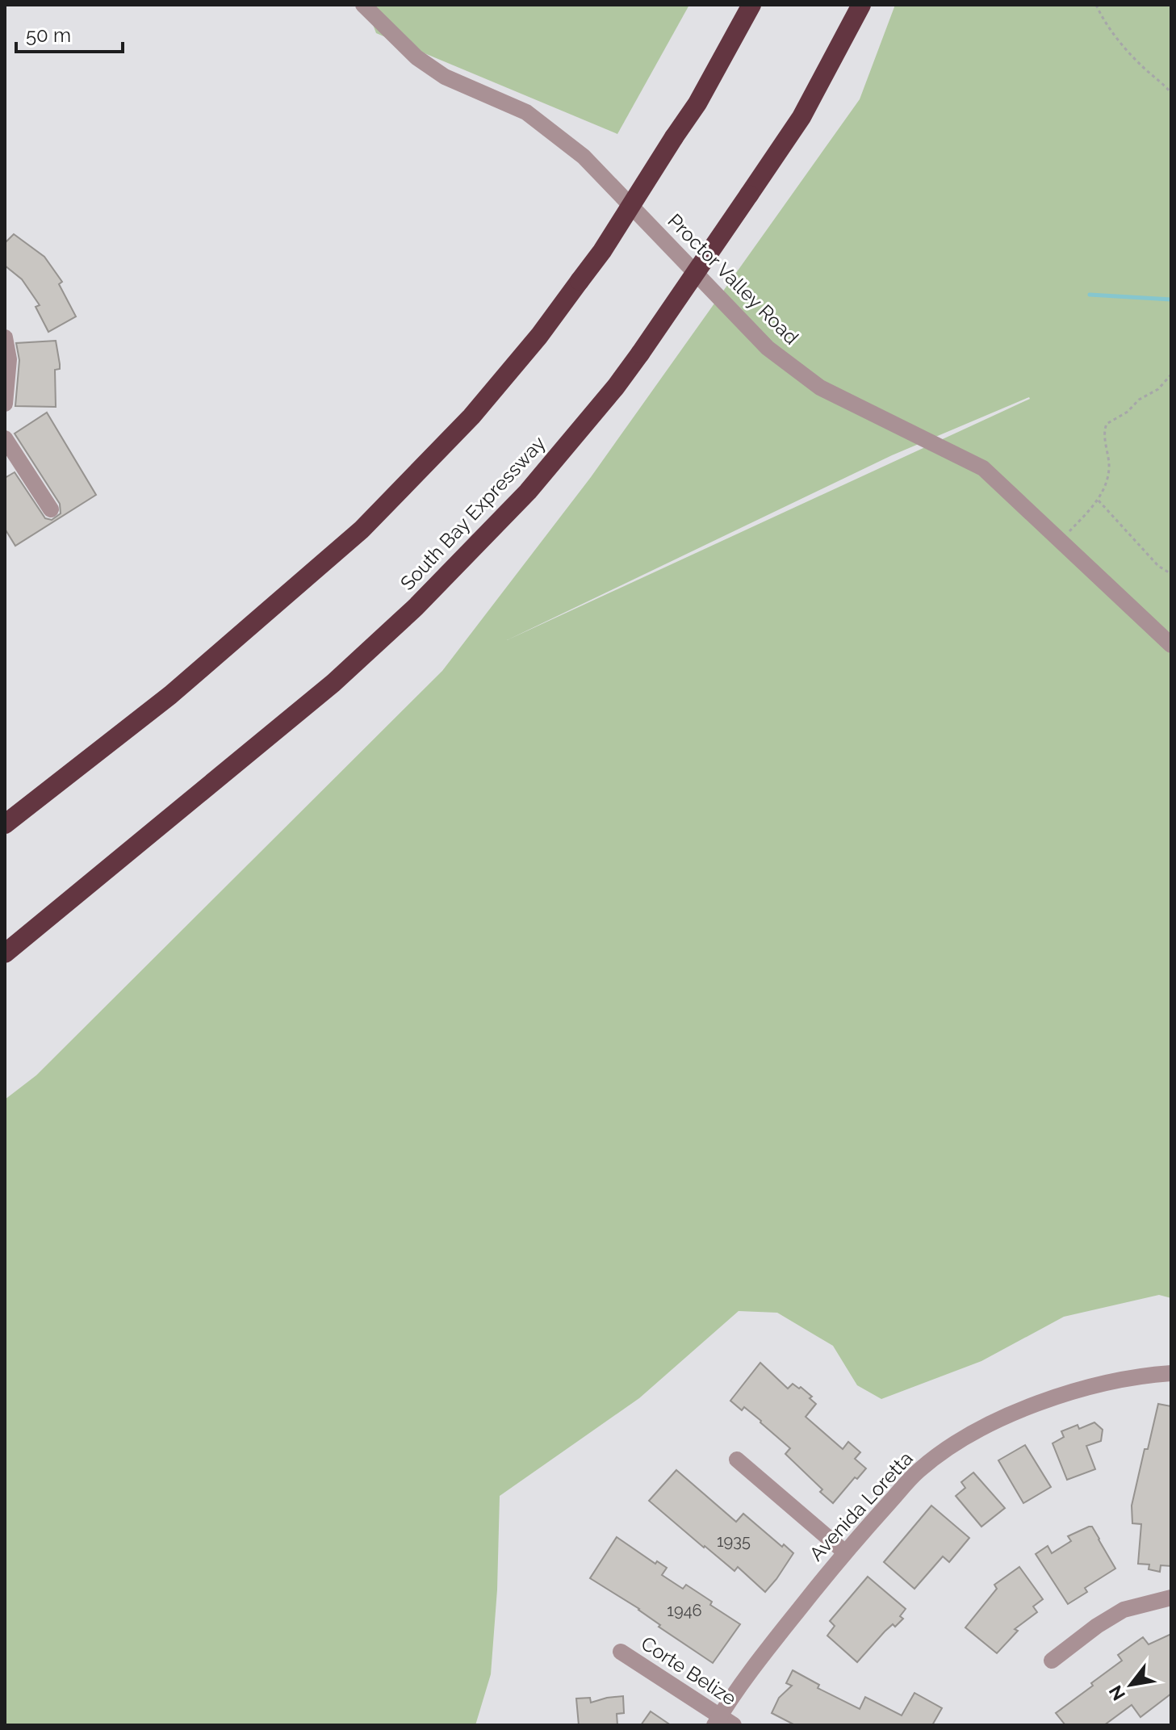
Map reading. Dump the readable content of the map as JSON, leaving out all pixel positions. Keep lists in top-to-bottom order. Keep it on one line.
{"streets":{"highway":["South Bay Expressway"],"street":["Proctor Valley Road","Avenida Loretta","Corte Belize"]},"crossings":[["Avenida Loretta","Corte Belize"]],"house_numbers":["1935","1946"],"scale_bar":"50 m","north":"bottom left"}
